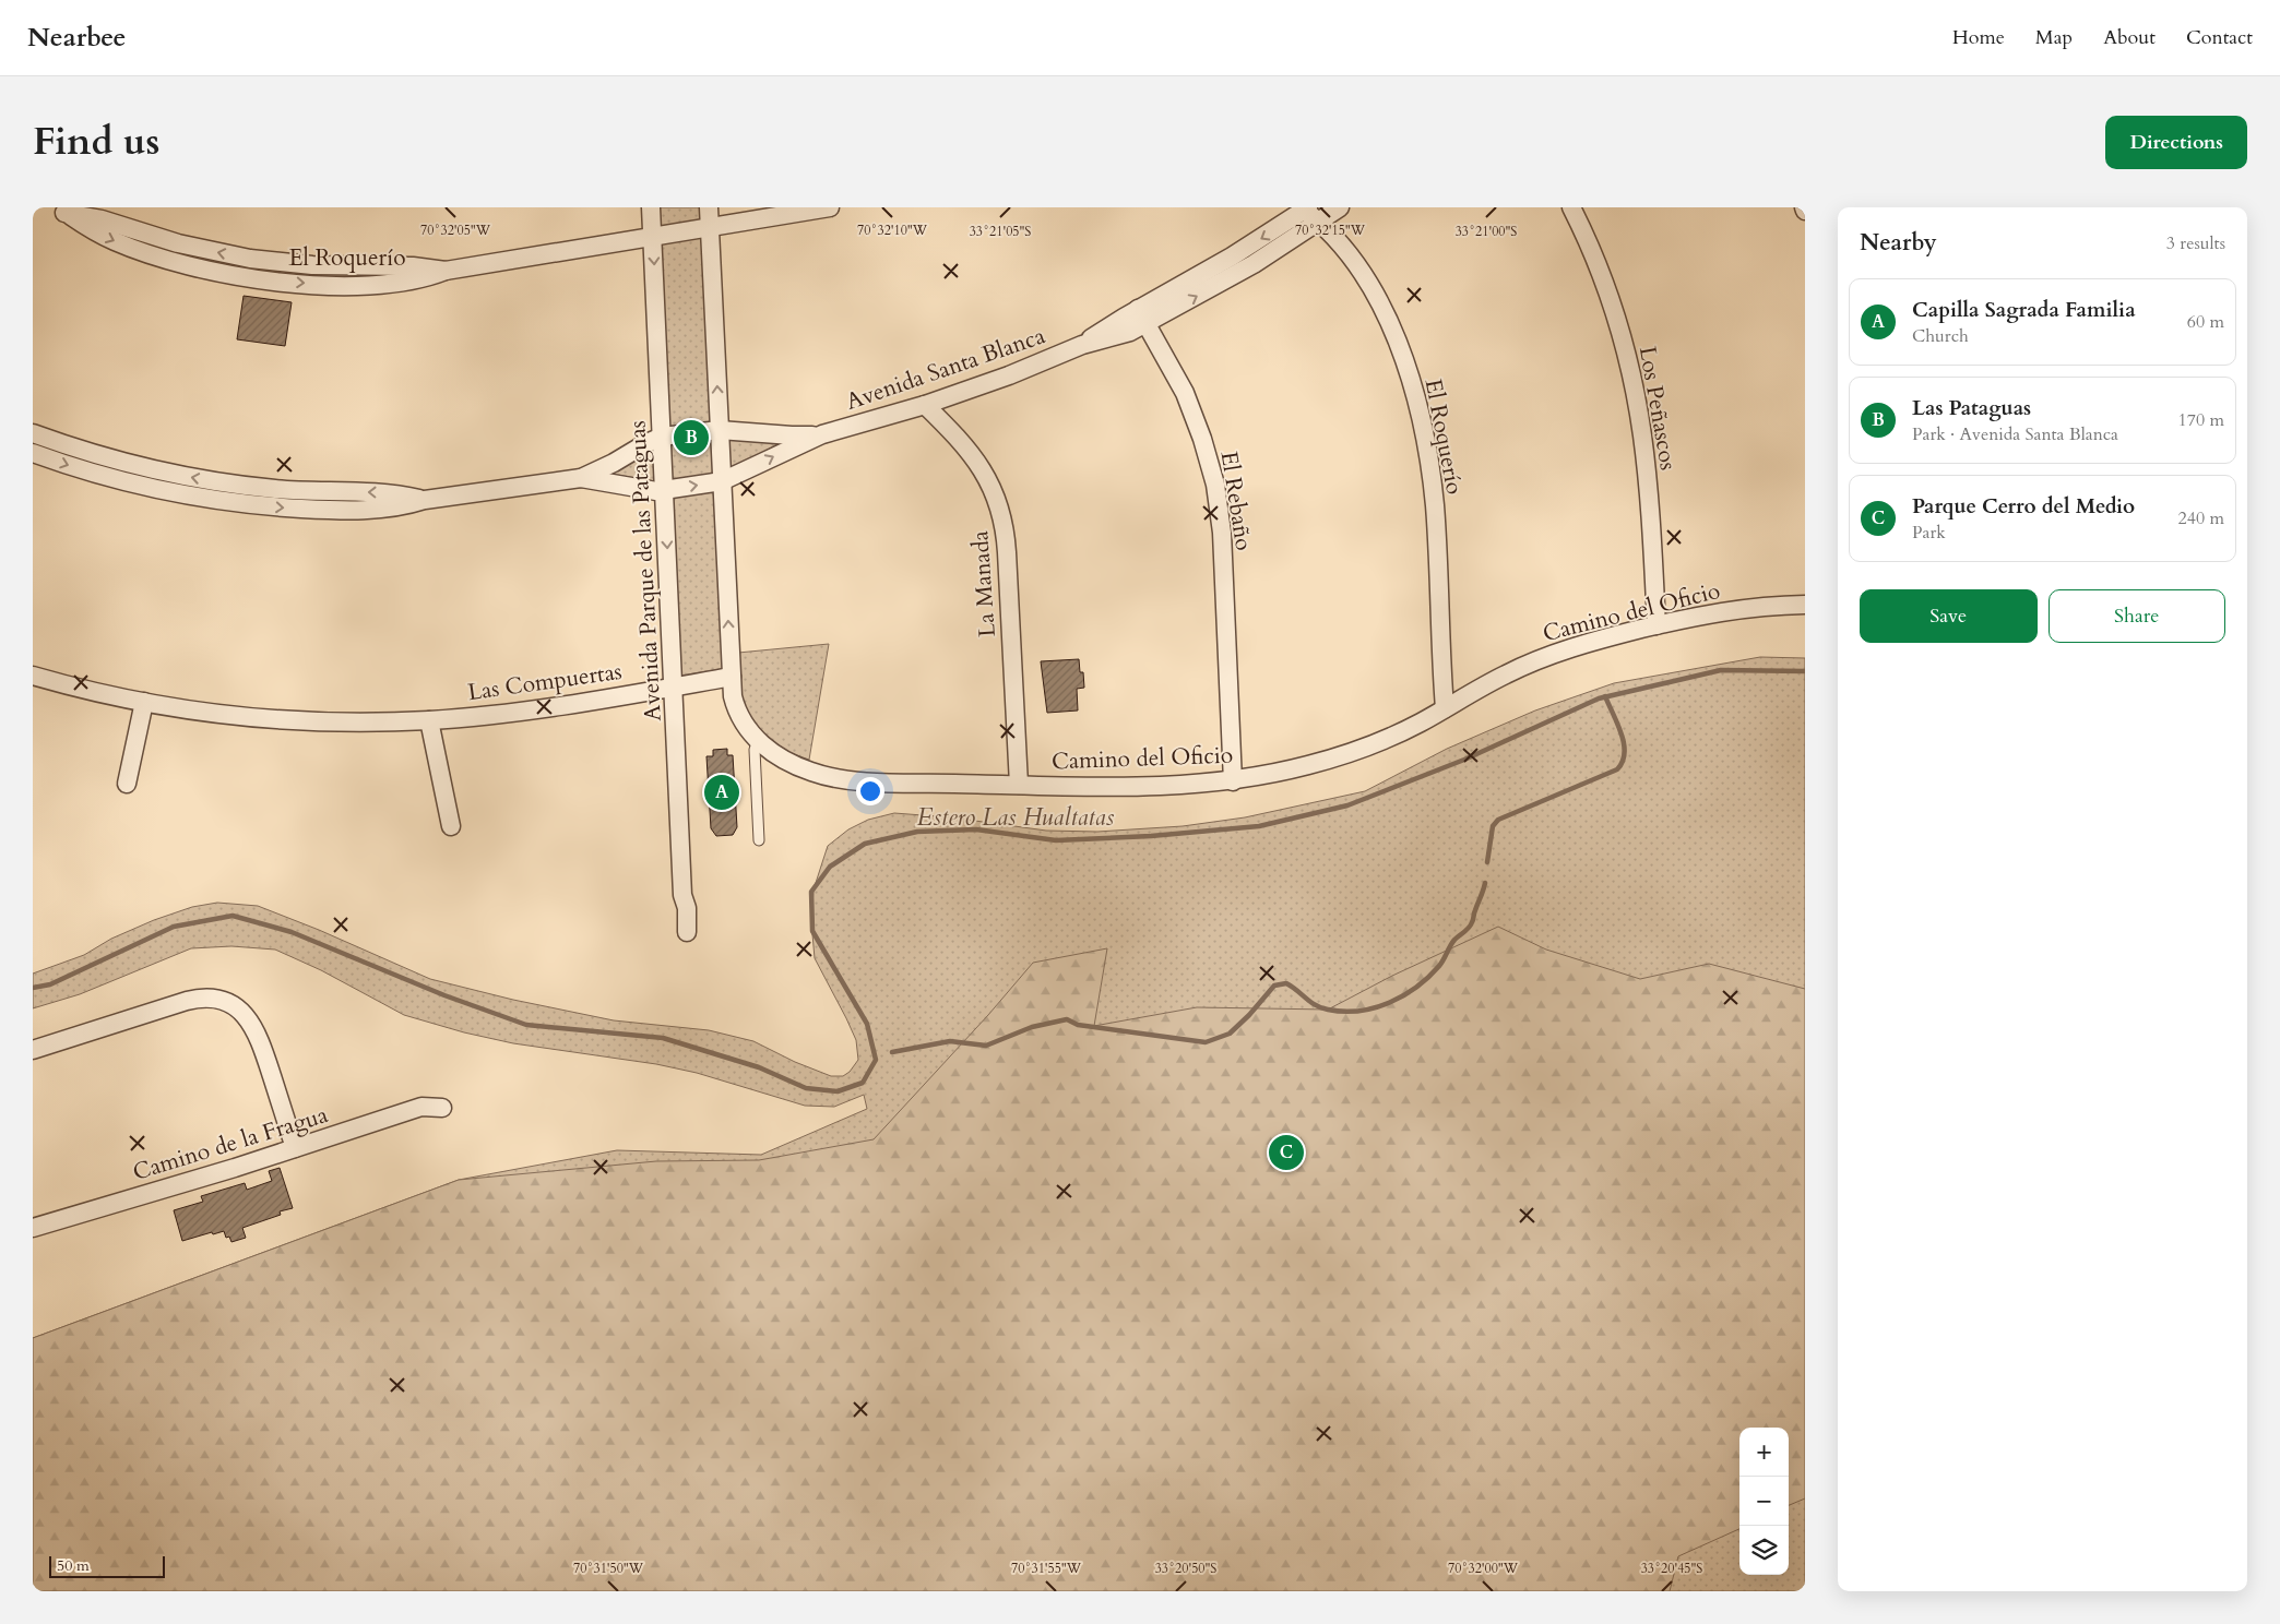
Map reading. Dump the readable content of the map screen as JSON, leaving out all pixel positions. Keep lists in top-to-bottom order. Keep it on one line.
{"streets":{"street":["El Roquerío","Avenida Santa Blanca","Los Peñascos","El Rebaño","Avenida Parque de las Pataguas","La Manada","Camino del Oficio","Las Compuertas","Camino de la Fragua"]},"crossings":[["El Roquerío","Avenida Santa Blanca"],["El Roquerío","Avenida Parque de las Pataguas"],["El Roquerío","Camino del Oficio"],["Avenida Santa Blanca","El Rebaño"],["Avenida Santa Blanca","Avenida Parque de las Pataguas"],["Avenida Santa Blanca","La Manada"],["Los Peñascos","Camino del Oficio"],["El Rebaño","Camino del Oficio"],["Avenida Parque de las Pataguas","Las Compuertas"],["La Manada","Camino del Oficio"],["Camino del Oficio","Las Compuertas"]],"water":["Estero Las Hualtatas"],"scale_bar":"50 m","page":{"header":"Nearbee","nav":["Home","Map","About","Contact"],"title":"Find us","buttons":["Directions",["Save","Share"]],"heading":["Nearby","3 results"],"list":[{"mark":"A","name":"Capilla Sagrada Familia","note":"Church","value":"60 m"},{"mark":"B","name":"Las Pataguas","note":"Park · Avenida Santa Blanca","value":"170 m"},{"mark":"C","name":"Parque Cerro del Medio","note":"Park","value":"240 m"}],"pins":["B","A","C"],"map_buttons":["+","−"],"scale":"50 m"},"coordinates":["70°32'10\"W","70°32'15\"W","70°32'05\"W","33°21'05\"S","33°21'00\"S","33°20'50\"S","33°20'45\"S","70°31'50\"W","70°31'55\"W","70°32'00\"W"]}
